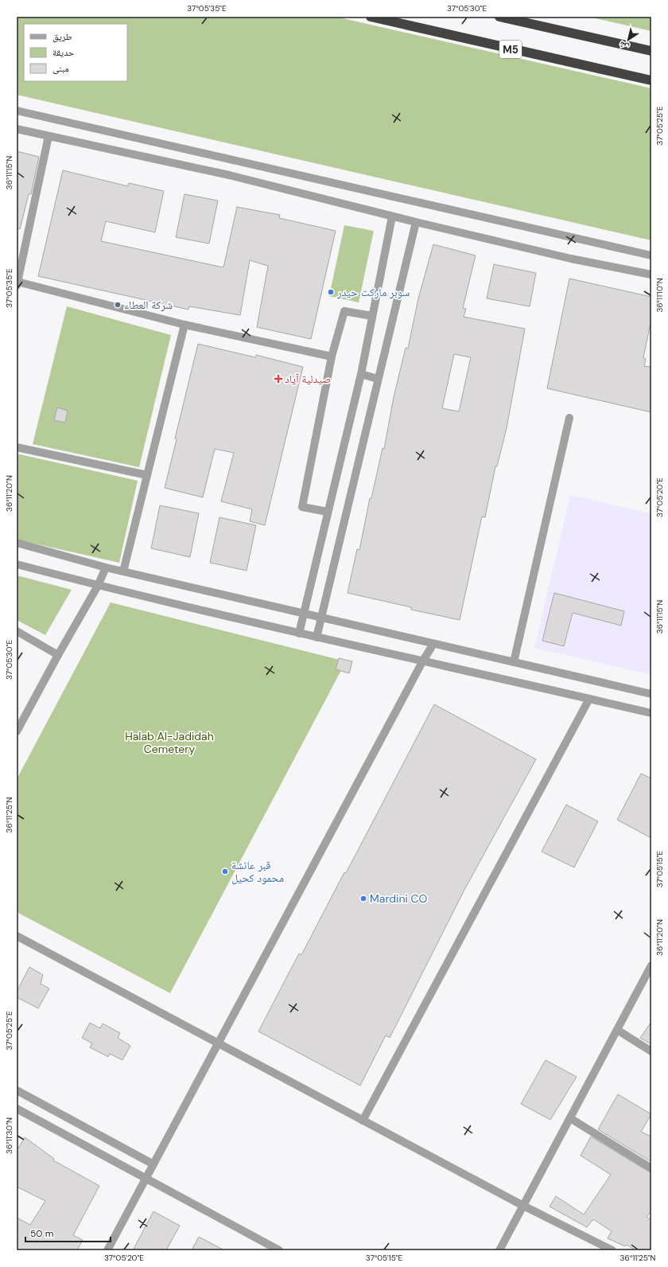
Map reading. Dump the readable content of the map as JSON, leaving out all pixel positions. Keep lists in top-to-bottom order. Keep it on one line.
{"streets":{"highway":["M5"]},"parks":["Halab Al-Jadidah Cemetery"],"places":{"other":["سوبر ماركت حيدر","شركة العطاء","قبر عائشة محمود كحيل","Mardini CO"],"health":["صيدلية آياد"]},"legend":["طريق","حديقة","مبنى"],"scale_bar":"50 m","north":"bottom left","coordinates":["37°05'35\"E","37°05'30\"E","37°05'25\"E","36°11'15\"N","36°11'10\"N","36°11'20\"N","37°05'20\"E","36°11'25\"N","37°05'15\"E","36°11'30\"N"]}
